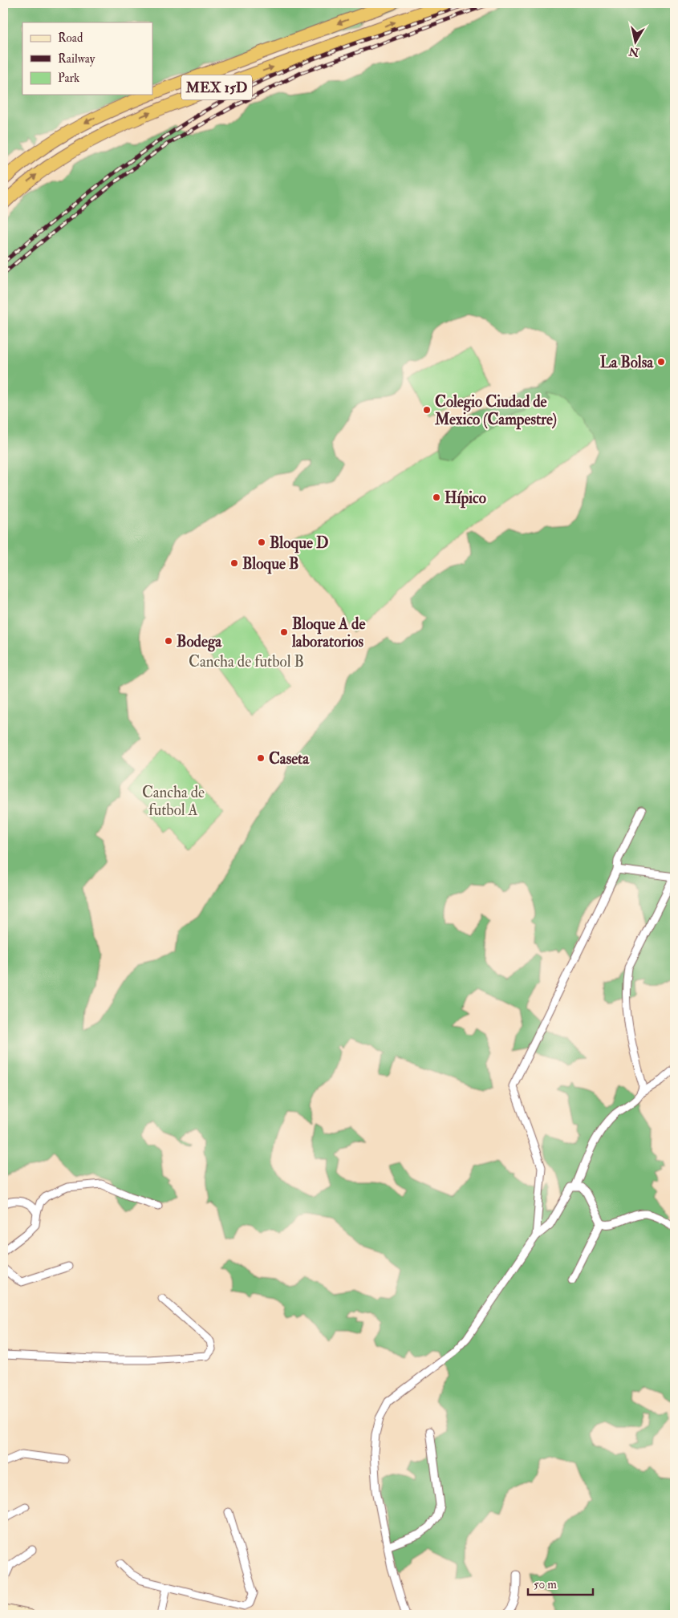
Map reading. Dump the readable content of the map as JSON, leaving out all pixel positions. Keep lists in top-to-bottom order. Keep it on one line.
{"streets":{"highway":["MEX 15D"]},"parks":["Cancha de futbol B","Cancha de futbol A"],"places":["La Bolsa","Colegio Ciudad de Mexico (Campestre)","Hípico","Bloque D","Bloque B","Bloque A de laboratorios","Bodega","Caseta"],"legend":["Road","Railway","Park"],"scale_bar":"50 m","north":"bottom"}
